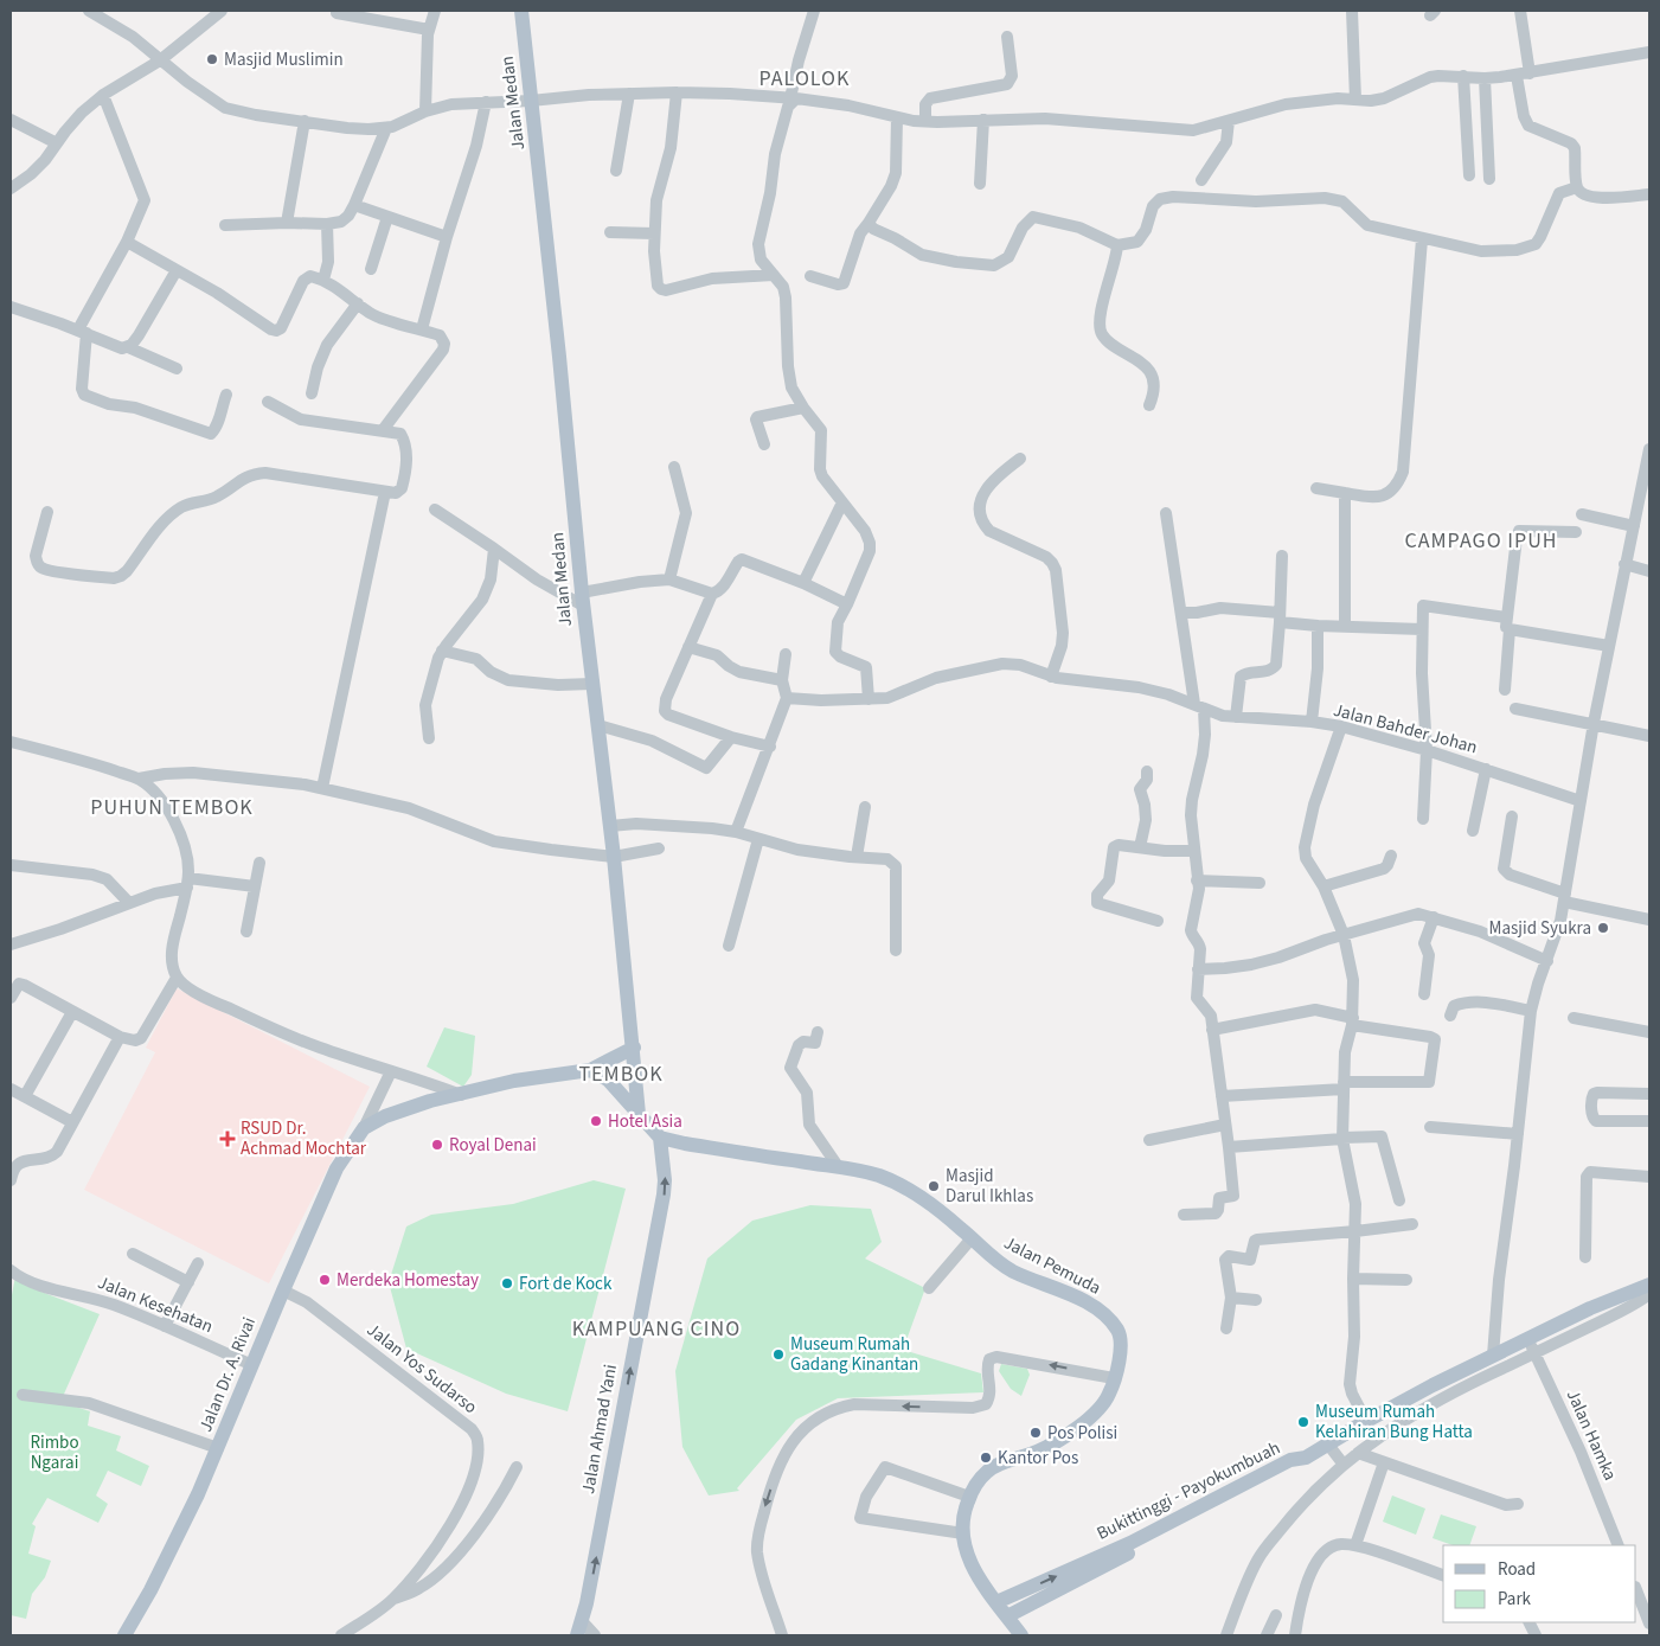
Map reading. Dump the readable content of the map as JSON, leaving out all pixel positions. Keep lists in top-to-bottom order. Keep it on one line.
{"streets":{"main road":["Jalan Medan","Jalan Pemuda","Jalan Dr. A. Rivai","Jalan Ahmad Yani","Bukittinggi - Payokumbuah"],"street":["Jalan Bahder Johan","Jalan Kesehatan","Jalan Yos Sudarso","Jalan Hamka"]},"crossings":[["Jalan Pemuda","Jalan Ahmad Yani"],["Jalan Pemuda","Bukittinggi - Payokumbuah"],["Jalan Kesehatan","Jalan Dr. A. Rivai"],["Jalan Yos Sudarso","Jalan Dr. A. Rivai"],["Jalan Hamka","Bukittinggi - Payokumbuah"]],"one_way":["Jalan Ahmad Yani"],"districts":["PALOLOK","CAMPAGO IPUH","PUHUN TEMBOK","TEMBOK","KAMPUANG CINO"],"parks":["Rimbo Ngarai"],"places":{"other":["Masjid Muslimin","Masjid Syukra","Hotel Asia","Royal Denai","Masjid Darul Ikhlas","Merdeka Homestay","Fort de Kock","Museum Rumah Gadang Kinantan","Museum Rumah Kelahiran Bung Hatta","Pos Polisi","Kantor Pos"],"health":["RSUD Dr. Achmad Mochtar"]},"legend":["Road","Park"]}
